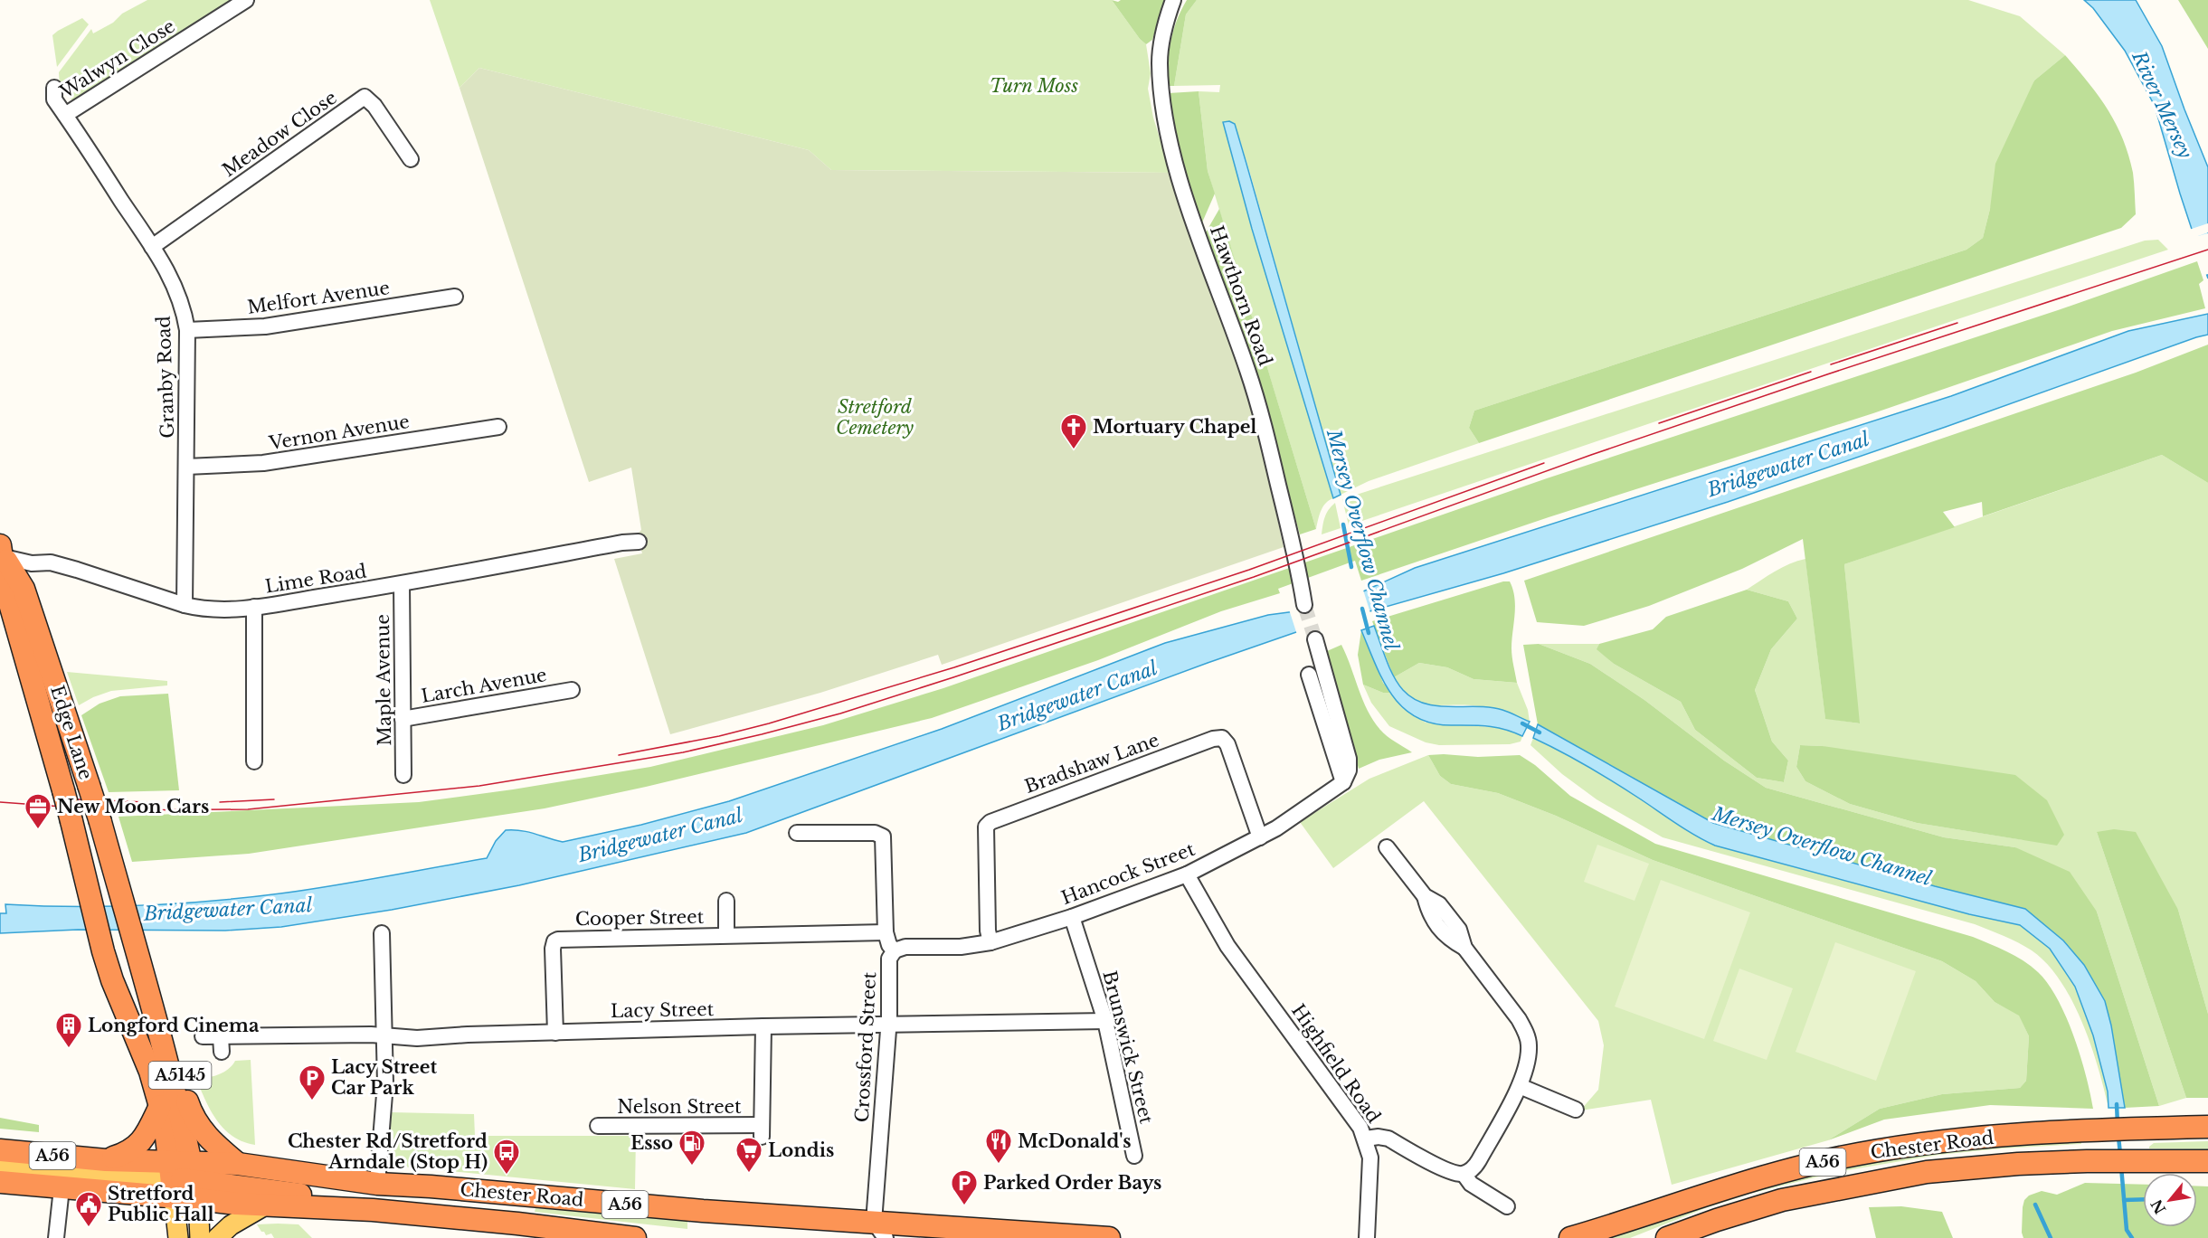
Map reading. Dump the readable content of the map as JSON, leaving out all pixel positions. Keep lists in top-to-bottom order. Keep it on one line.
{"streets":{"highway":["Edge Lane","A5145","Chester Road","A56"],"street":["Walwyn Close","Meadow Close","Hawthorn Road","Melfort Avenue","Granby Road","Vernon Avenue","Lime Road","Maple Avenue","Larch Avenue","Bradshaw Lane","Hancock Street","Cooper Street","Lacy Street","Crossford Street","Brunswick Street","Highfield Road","Nelson Street"]},"crossings":[["Walwyn Close","Granby Road"],["Meadow Close","Granby Road"],["Melfort Avenue","Granby Road"],["Granby Road","Vernon Avenue"],["Granby Road","Lime Road"],["Lime Road","Maple Avenue"],["Lime Road","Edge Lane"],["Maple Avenue","Larch Avenue"],["Edge Lane","A5145"],["Edge Lane","Chester Road"],["Edge Lane","A56"],["Bradshaw Lane","Hancock Street"],["Hancock Street","Crossford Street"],["Hancock Street","Brunswick Street"],["Hancock Street","Highfield Road"],["Cooper Street","Lacy Street"],["Lacy Street","Crossford Street"],["Lacy Street","Brunswick Street"],["Lacy Street","Nelson Street"],["Crossford Street","Chester Road"],["A5145","Chester Road"],["A5145","A56"],["Chester Road","A56"]],"water":["River Mersey","Bridgewater Canal","Mersey Overflow Channel"],"parks":["Turn Moss","Stretford Cemetery"],"places":{"church":["Mortuary Chapel"],"office":["New Moon Cars"],"building":["Longford Cinema"],"parking":["Lacy Street Car Park","Parked Order Bays"],"restaurant":["McDonald's"],"fuel station":["Esso"],"supermarket":["Londis"],"bus stop":["Chester Rd/Stretford Arndale (Stop H)"],"public building":["Stretford Public Hall"]},"north":"bottom left"}
